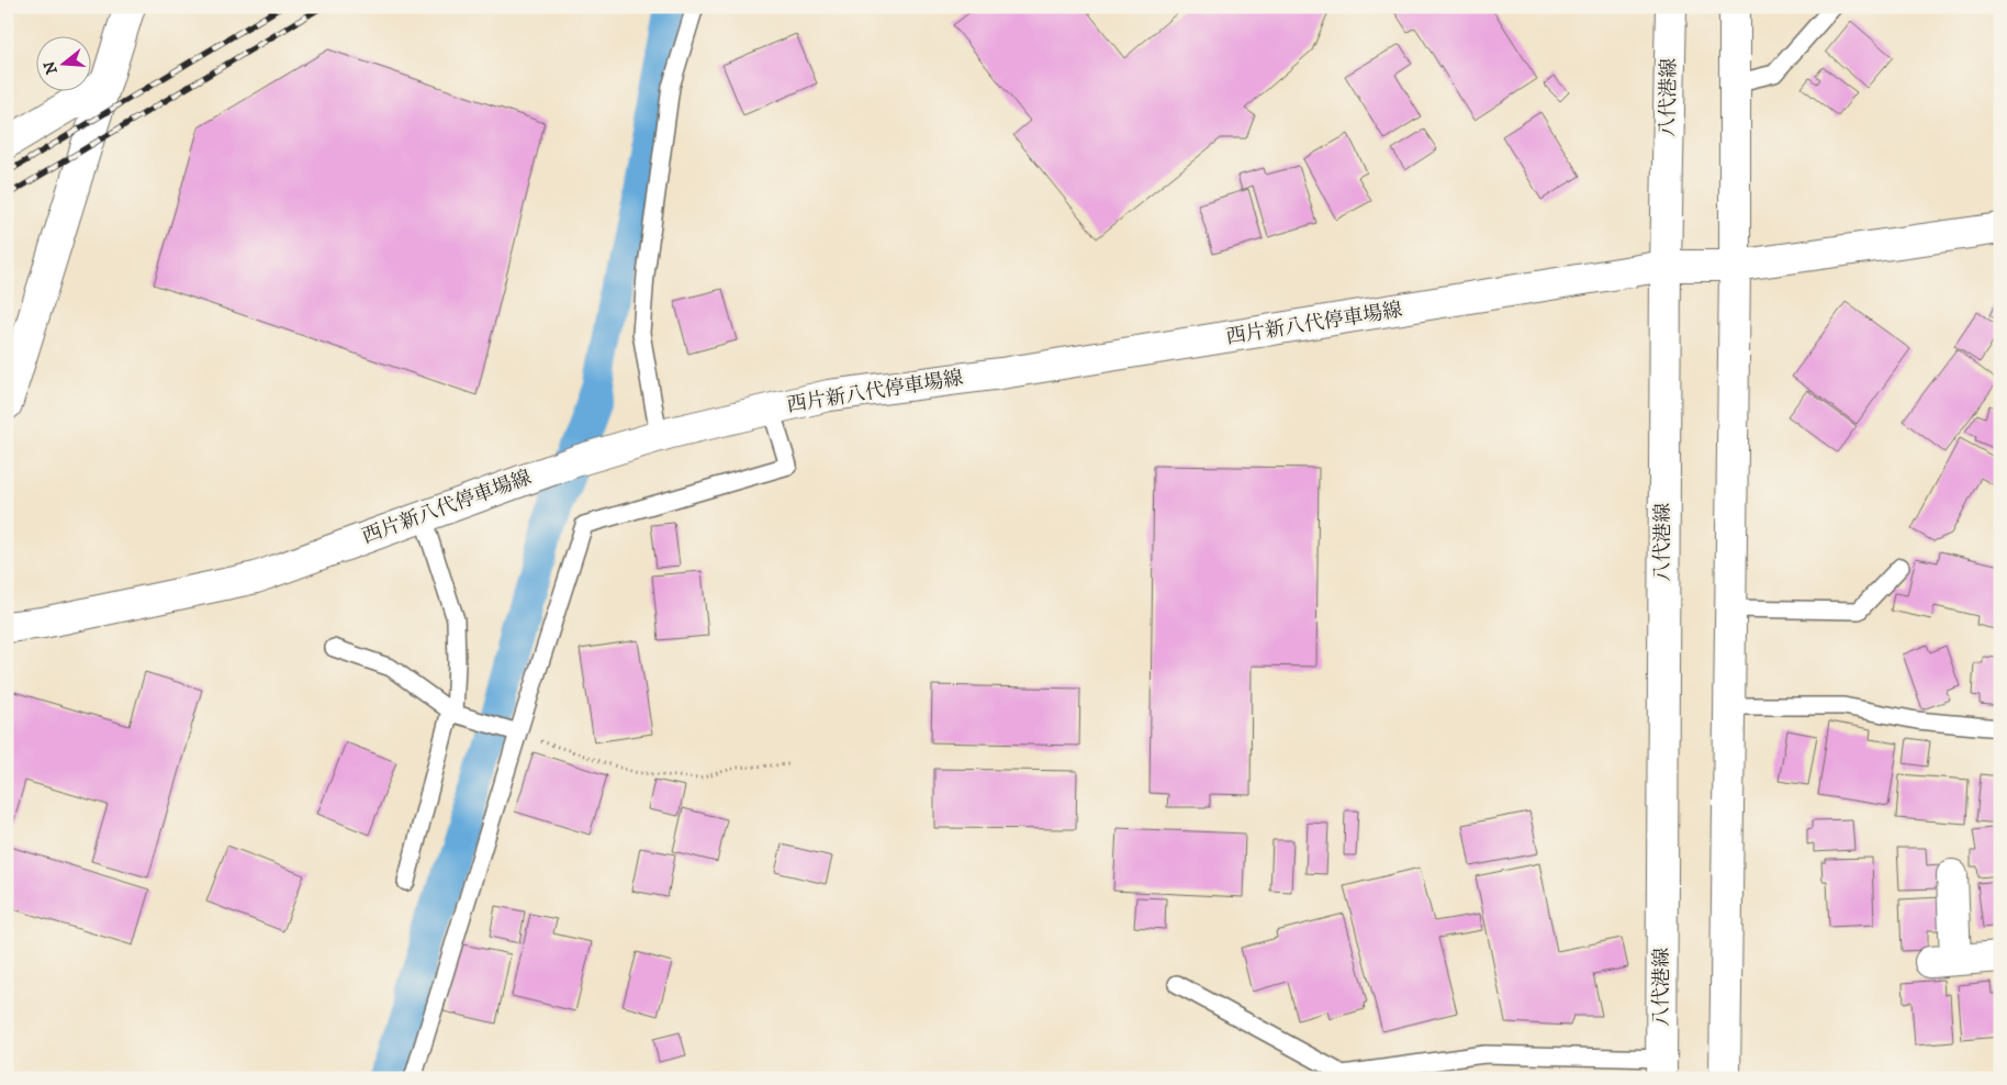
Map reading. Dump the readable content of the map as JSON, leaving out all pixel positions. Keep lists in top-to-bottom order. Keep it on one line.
{"streets":{"main road":["八代港線","西片新八代停車場線"]},"crossings":[["八代港線","西片新八代停車場線"]],"north":"left"}
